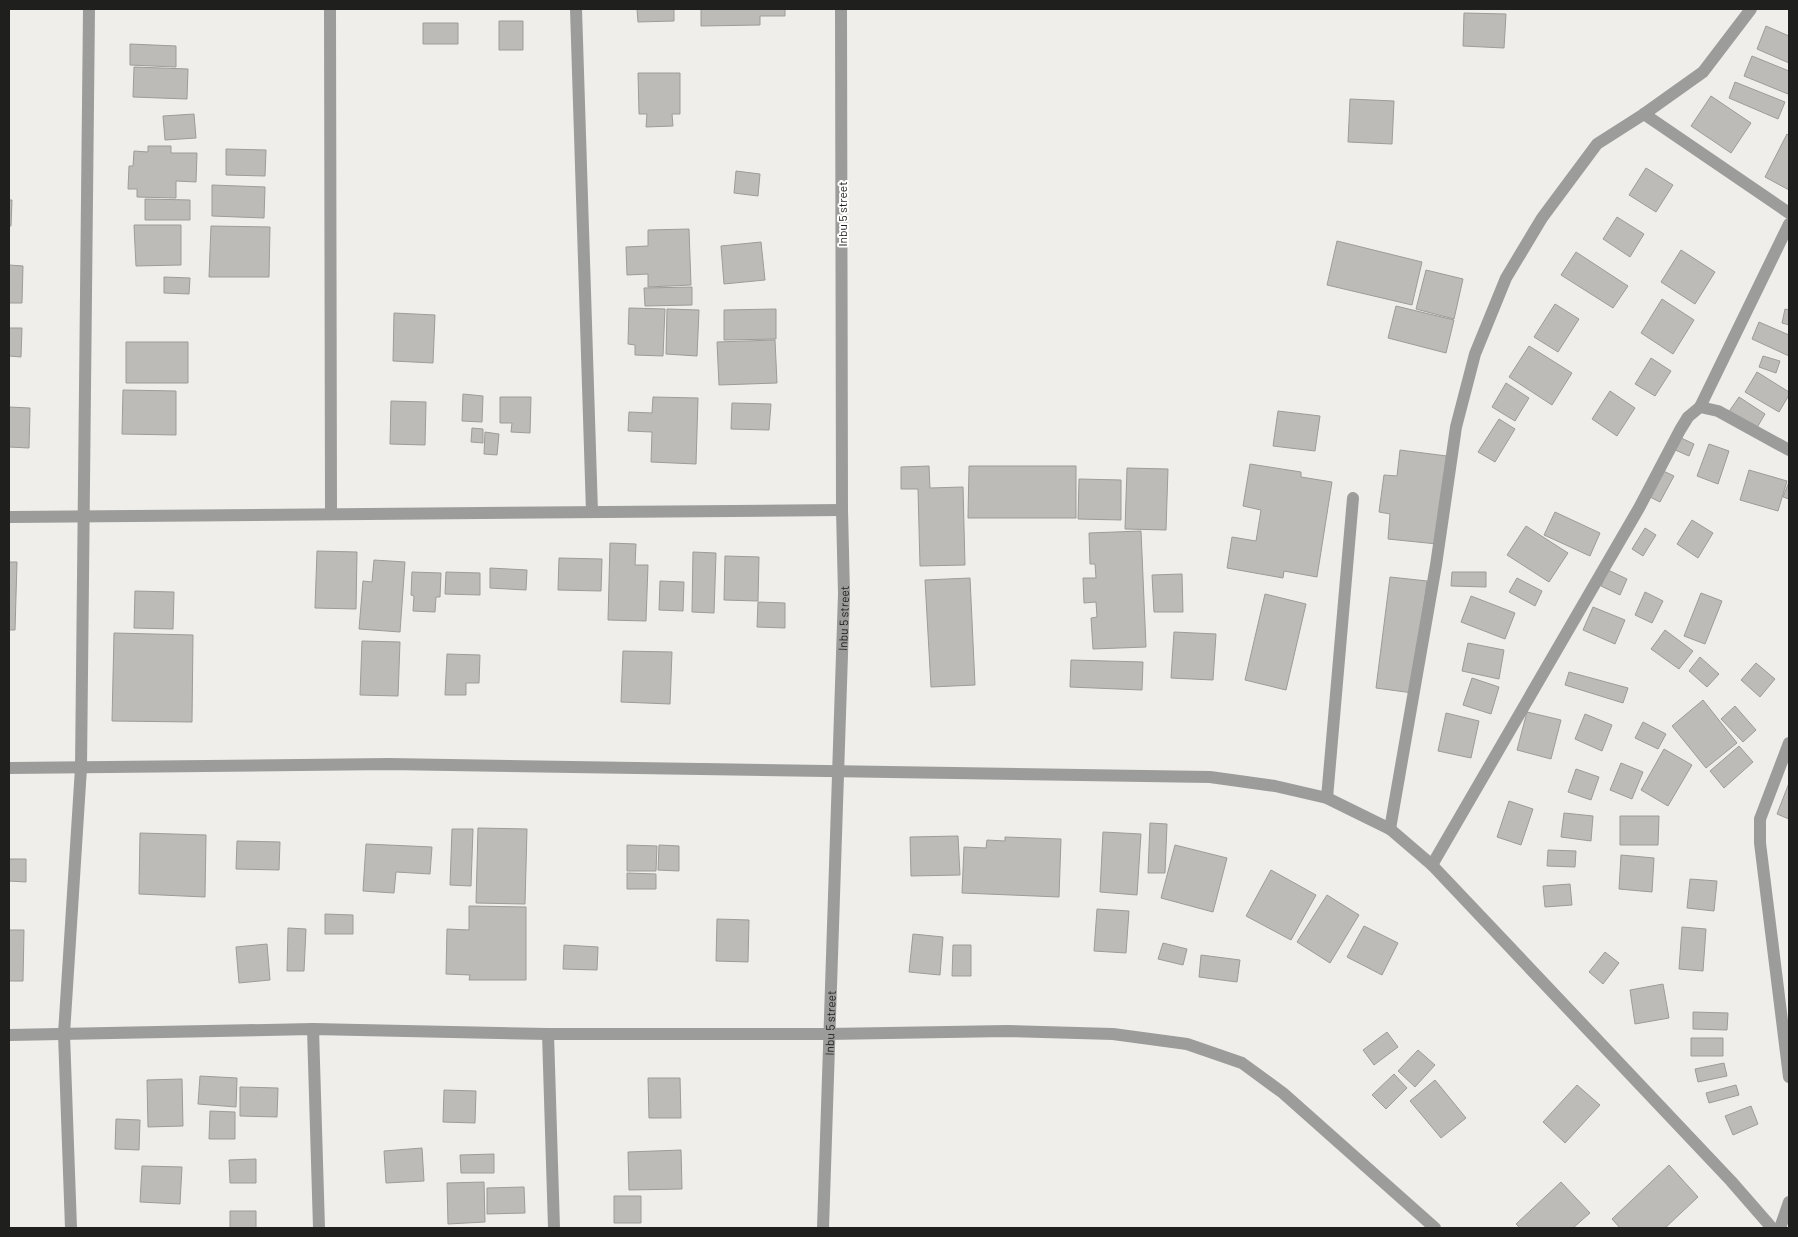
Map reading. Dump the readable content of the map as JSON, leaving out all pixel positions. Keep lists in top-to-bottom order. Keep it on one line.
{"streets":{"street":["Inbu 5 street"]}}
